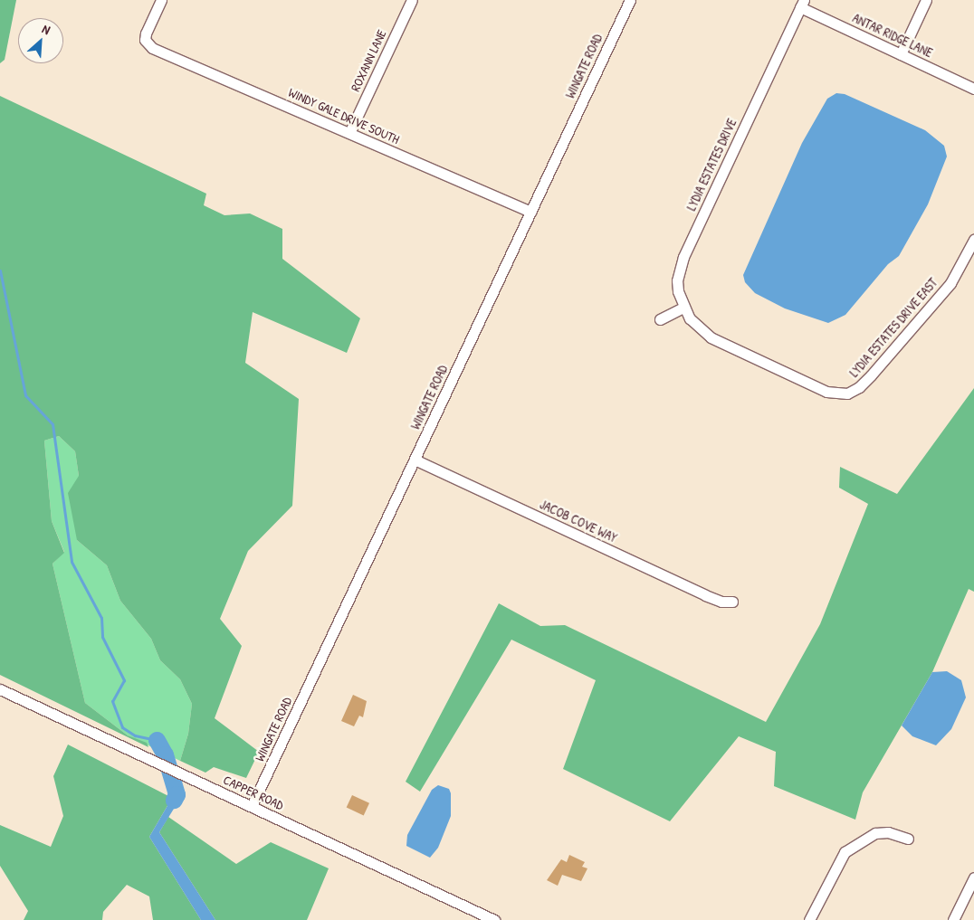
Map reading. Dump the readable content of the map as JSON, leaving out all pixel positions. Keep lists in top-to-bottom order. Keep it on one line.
{"streets":{"street":["ANTAR RIDGE LANE","ROXANN LANE","WINGATE ROAD","WINDY GALE DRIVE SOUTH","LYDIA ESTATES DRIVE","LYDIA ESTATES DRIVE EAST","JACOB COVE WAY","CAPPER ROAD"]},"crossings":[["ANTAR RIDGE LANE","LYDIA ESTATES DRIVE"],["ROXANN LANE","WINDY GALE DRIVE SOUTH"],["WINGATE ROAD","WINDY GALE DRIVE SOUTH"],["WINGATE ROAD","JACOB COVE WAY"],["WINGATE ROAD","CAPPER ROAD"],["LYDIA ESTATES DRIVE","LYDIA ESTATES DRIVE EAST"]],"north":"top right"}
